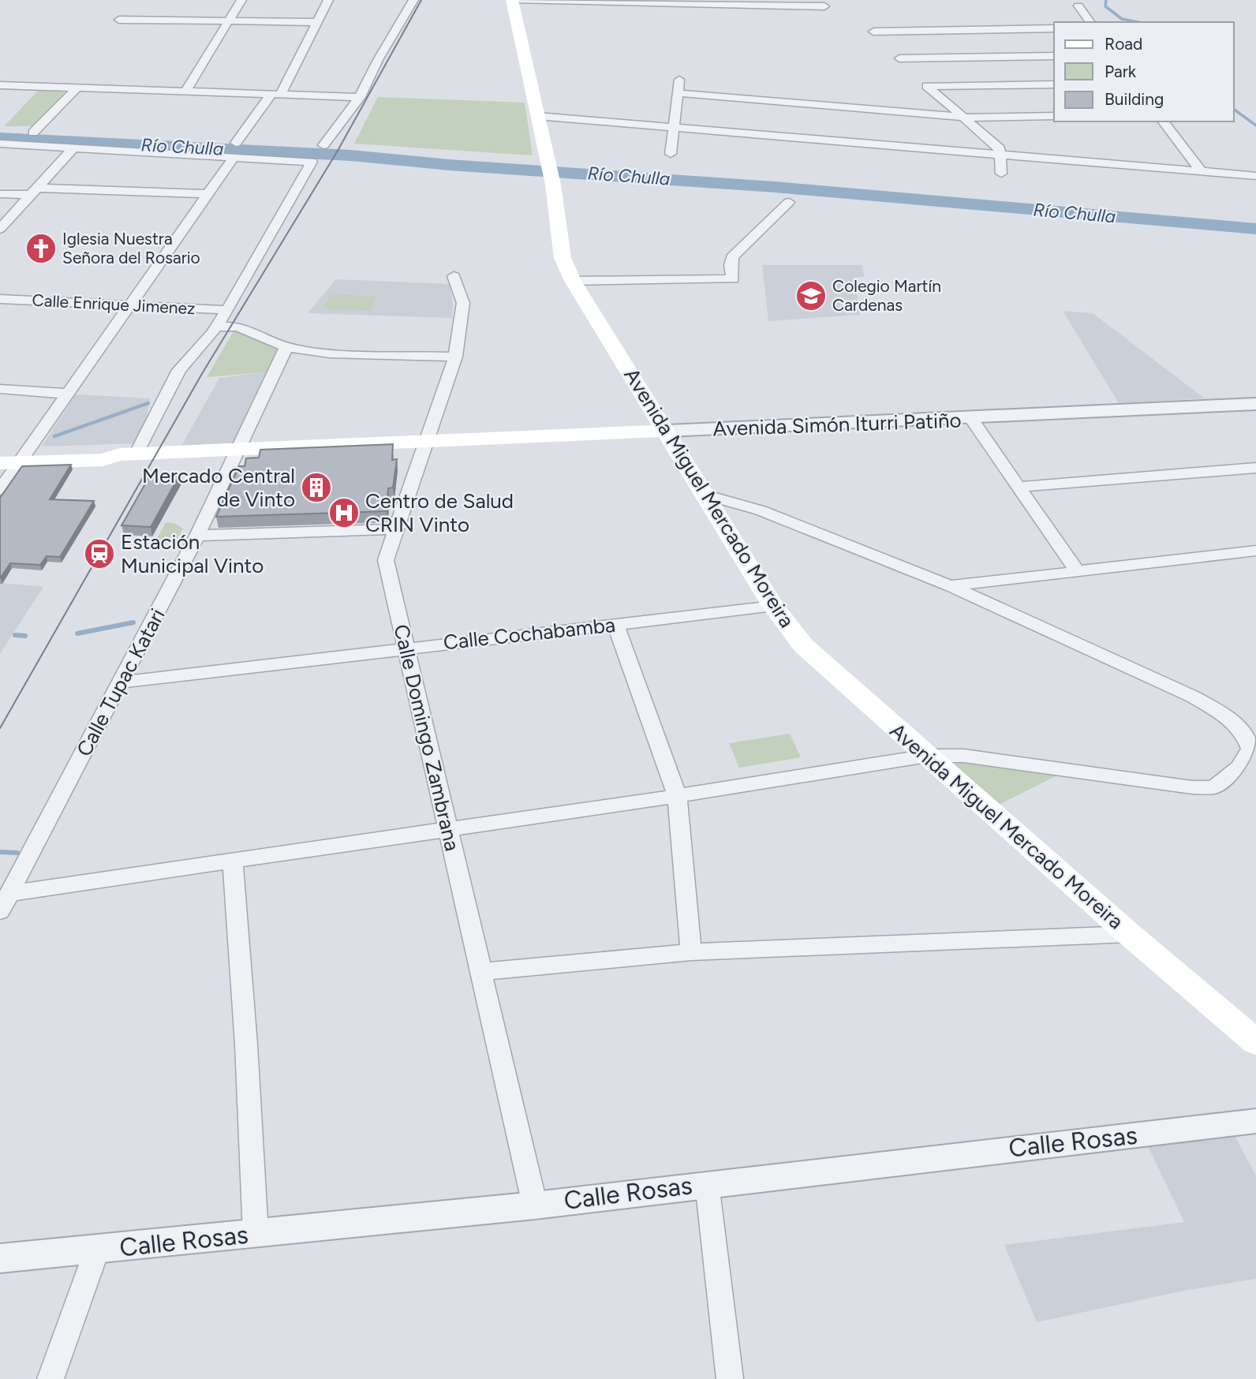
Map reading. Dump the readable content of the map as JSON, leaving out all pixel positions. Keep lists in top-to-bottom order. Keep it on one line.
{"streets":{"main road":["Avenida Simón Iturri Patiño","Avenida Miguel Mercado Moreira"],"street":["Calle Enrique Jimenez","Calle Cochabamba","Calle Tupac Katari","Calle Domingo Zambrana","Calle Rosas"]},"crossings":[["Avenida Simón Iturri Patiño","Avenida Miguel Mercado Moreira"],["Avenida Simón Iturri Patiño","Calle Tupac Katari"],["Avenida Simón Iturri Patiño","Calle Domingo Zambrana"],["Avenida Miguel Mercado Moreira","Calle Cochabamba"],["Calle Cochabamba","Calle Tupac Katari"],["Calle Cochabamba","Calle Domingo Zambrana"],["Calle Domingo Zambrana","Calle Rosas"]],"water":["Río Chulla"],"places":{"church":["Iglesia Nuestra Señora del Rosario"],"school or university":["Colegio Martín Cardenas"],"building":["Mercado Central de Vinto"],"hospital":["Centro de Salud CRIN Vinto"],"station":["Estación Municipal Vinto"]},"legend":["Road","Park","Building"]}
